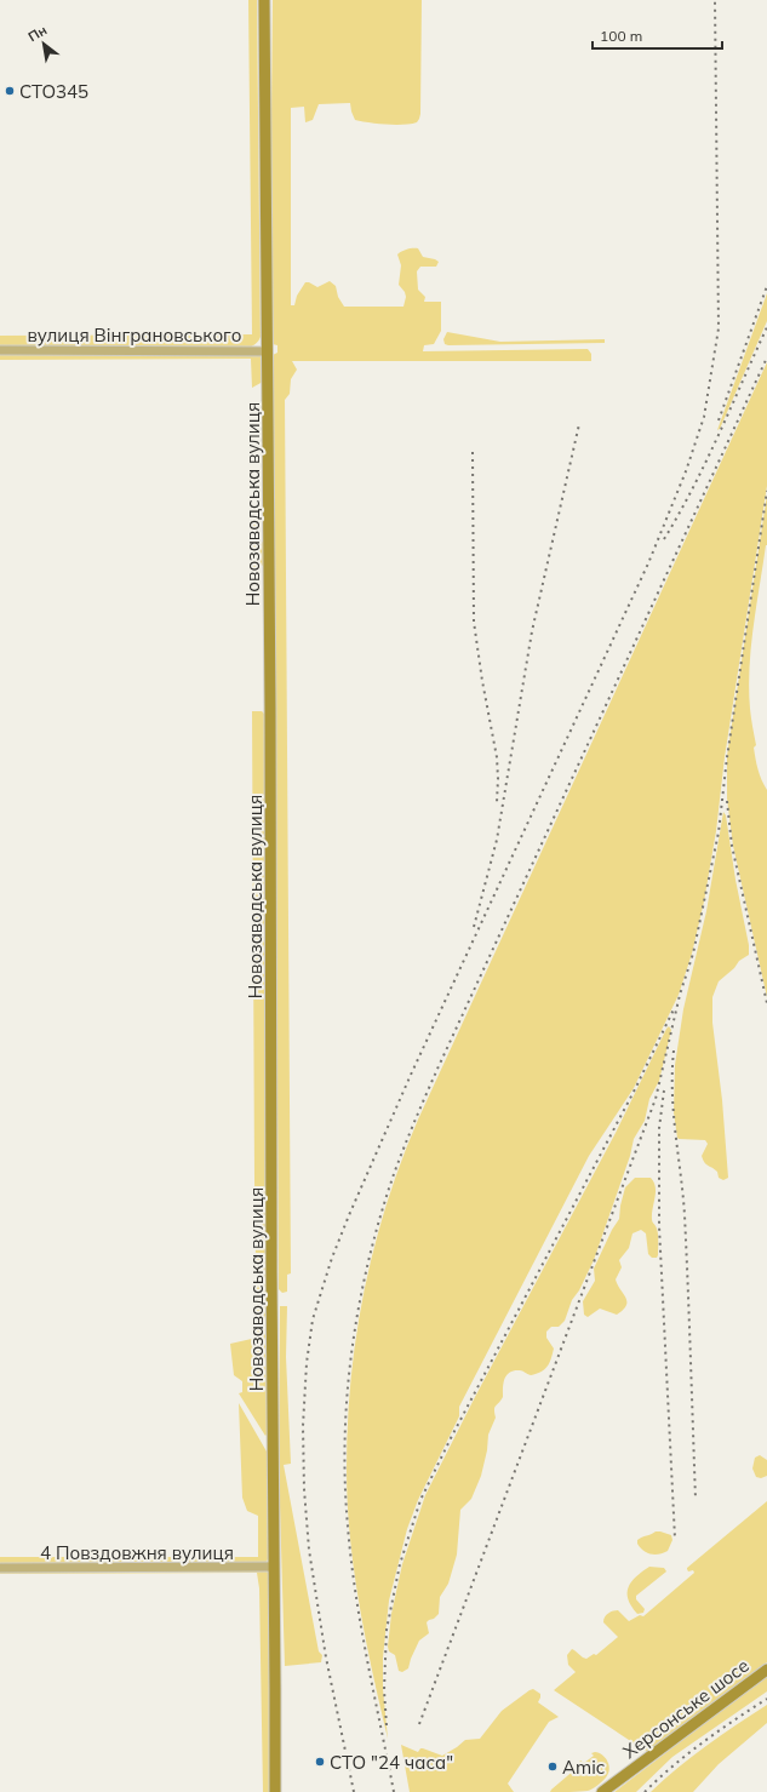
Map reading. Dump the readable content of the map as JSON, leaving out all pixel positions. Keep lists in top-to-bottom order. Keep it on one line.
{"streets":{"street":["вулиця Вінграновського","Новозаводська вулиця","4 Повздовжня вулиця","Херсонське шосе"]},"crossings":[["вулиця Вінграновського","Новозаводська вулиця"],["Новозаводська вулиця","4 Повздовжня вулиця"]],"places":["СТО345","СТО \"24 часа\"","Amic"],"scale_bar":"100 m","north":"top left"}
